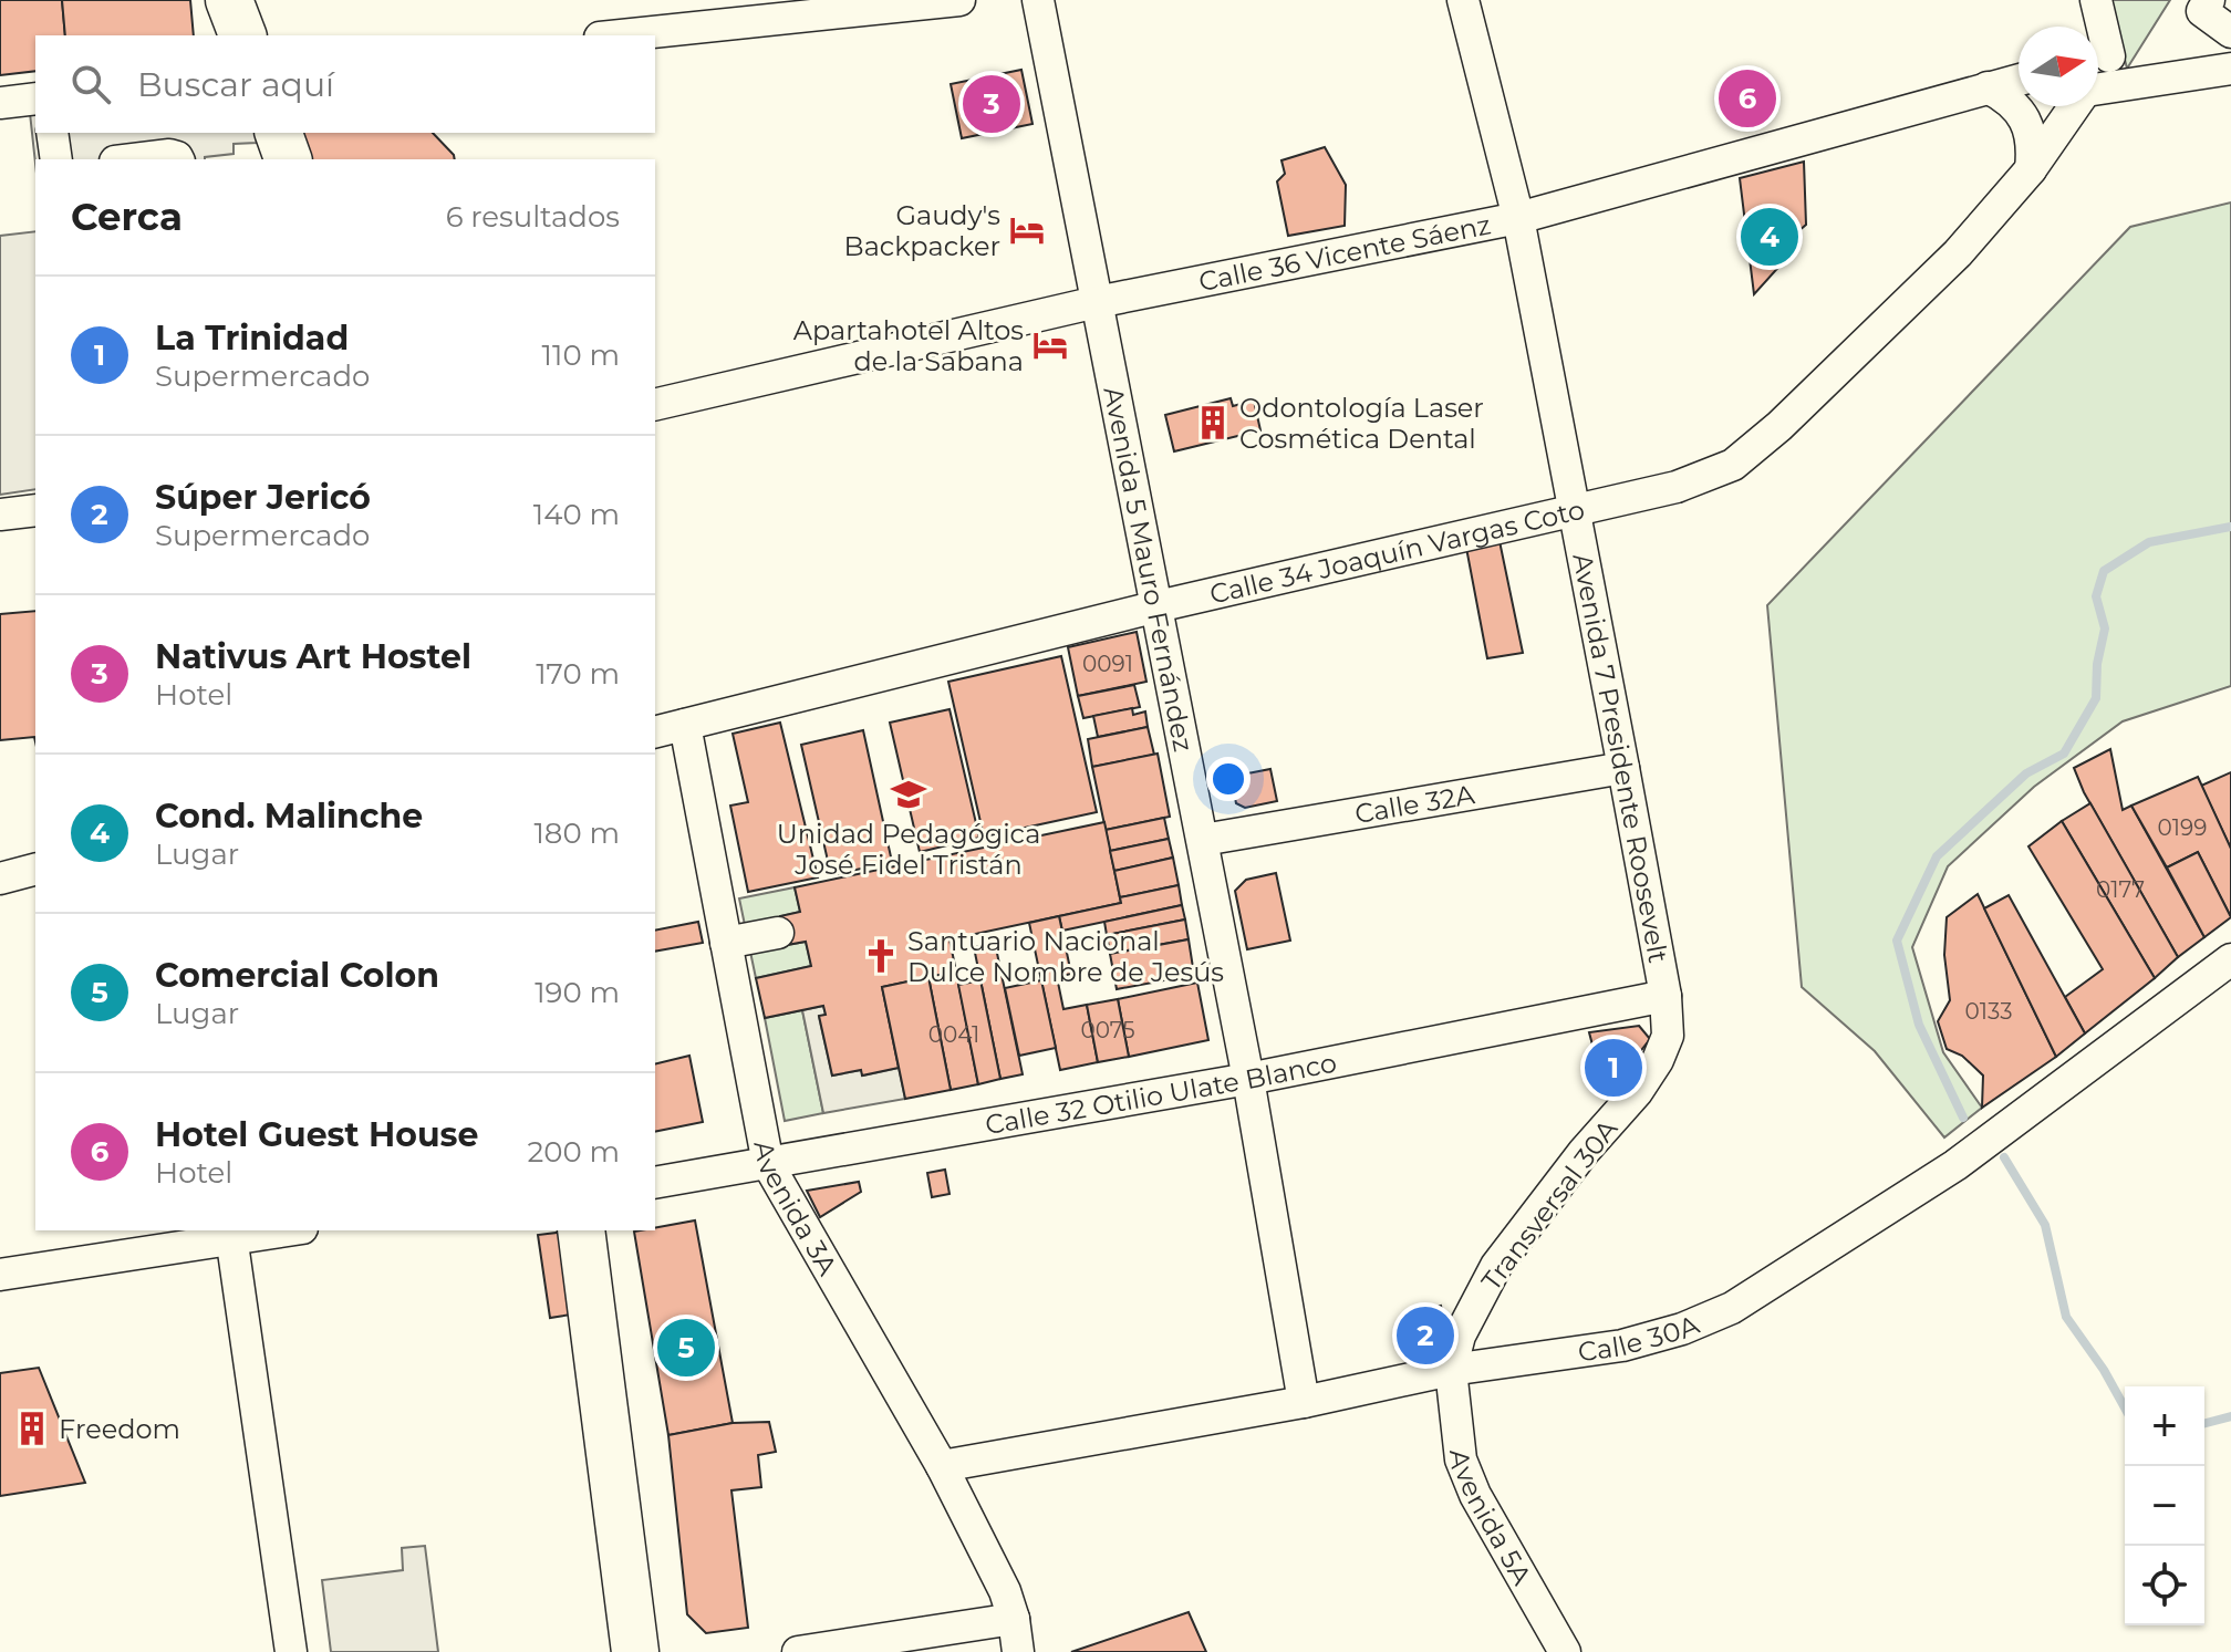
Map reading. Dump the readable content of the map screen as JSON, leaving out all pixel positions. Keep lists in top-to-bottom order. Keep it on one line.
{"streets":{"street":["Calle 36 Vicente Sáenz","Calle 34 Joaquín Vargas Coto","Avenida 5 Mauro Fernández","Avenida 7 Presidente Roosevelt","Calle 32A","Calle 32 Otilio Ulate Blanco","Transversal 30A","Avenida 3A","Calle 30A","Avenida 5A"]},"crossings":[["Calle 36 Vicente Sáenz","Avenida 5 Mauro Fernández"],["Calle 36 Vicente Sáenz","Avenida 7 Presidente Roosevelt"],["Calle 34 Joaquín Vargas Coto","Avenida 5 Mauro Fernández"],["Calle 34 Joaquín Vargas Coto","Avenida 7 Presidente Roosevelt"],["Calle 34 Joaquín Vargas Coto","Avenida 3A"],["Avenida 5 Mauro Fernández","Calle 32A"],["Avenida 5 Mauro Fernández","Calle 32 Otilio Ulate Blanco"],["Avenida 5 Mauro Fernández","Calle 30A"],["Avenida 7 Presidente Roosevelt","Calle 32A"],["Avenida 7 Presidente Roosevelt","Calle 32 Otilio Ulate Blanco"],["Avenida 7 Presidente Roosevelt","Transversal 30A"],["Calle 32 Otilio Ulate Blanco","Transversal 30A"],["Calle 32 Otilio Ulate Blanco","Avenida 3A"],["Transversal 30A","Calle 30A"],["Transversal 30A","Avenida 5A"],["Avenida 3A","Calle 30A"],["Calle 30A","Avenida 5A"]],"places":{"hotel":["Gaudy's Backpacker","Apartahotel Altos de la Sabana"],"building":["Odontología Laser Cosmética Dental","Freedom"],"school or university":["Unidad Pedagógica José Fidel Tristán"],"church":["Santuario Nacional Dulce Nombre de Jesús"]},"house_numbers":["0091","0199","0177","0133","0075","0041"],"north":"right","page":{"search":"Buscar aquí","pins":["6","3","4","1","2","5"],"heading":["Cerca","6 resultados"],"list":[{"mark":"1","name":"La Trinidad","note":"Supermercado","value":"110 m"},{"mark":"2","name":"Súper Jericó","note":"Supermercado","value":"140 m"},{"mark":"3","name":"Nativus Art Hostel","note":"Hotel","value":"170 m"},{"mark":"4","name":"Cond. Malinche","note":"Lugar","value":"180 m"},{"mark":"5","name":"Comercial Colon","note":"Lugar","value":"190 m"},{"mark":"6","name":"Hotel Guest House","note":"Hotel","value":"200 m"}],"map_buttons":["+","−"]}}
